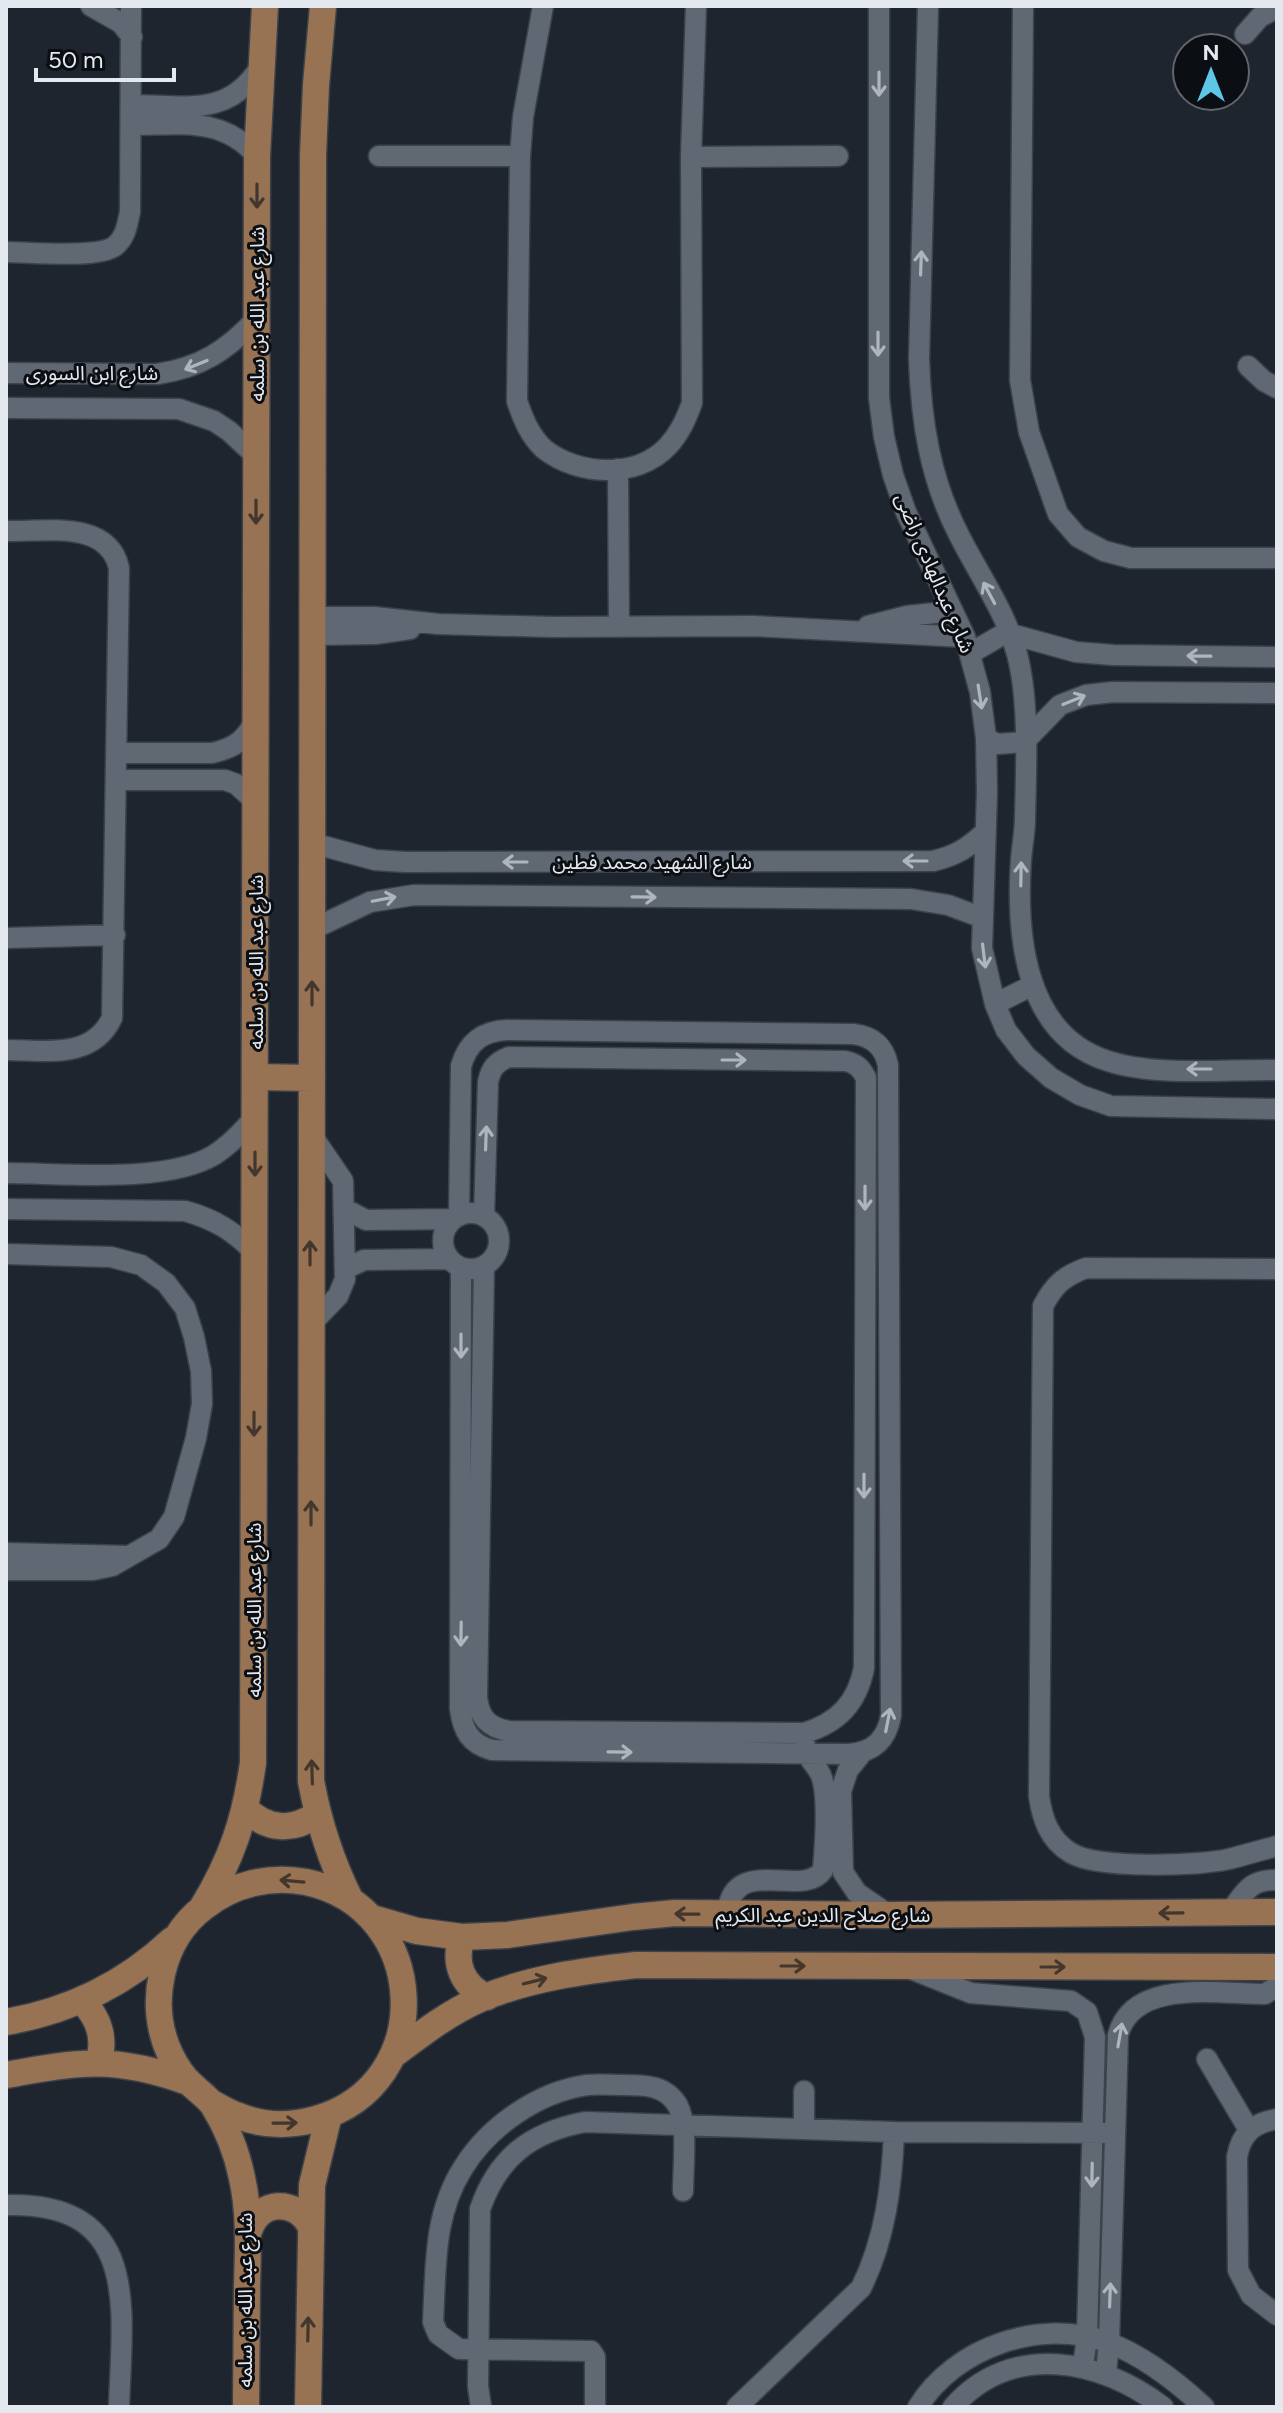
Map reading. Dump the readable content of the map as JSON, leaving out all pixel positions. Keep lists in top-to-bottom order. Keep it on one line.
{"streets":{"main road":["شارع عبد الله بن سلمه","شارع صلاح الدين عبد الكريم"],"street":["شارع ابن السورى","شارع عبدالهادى راضى","شارع الشهيد محمد فطين"]},"crossings":[["شارع عبد الله بن سلمه","شارع ابن السورى"],["شارع عبد الله بن سلمه","شارع صلاح الدين عبد الكريم"],["شارع عبدالهادى راضى","شارع الشهيد محمد فطين"]],"one_way":["شارع ابن السورى"],"scale_bar":"50 m","north":"top"}
